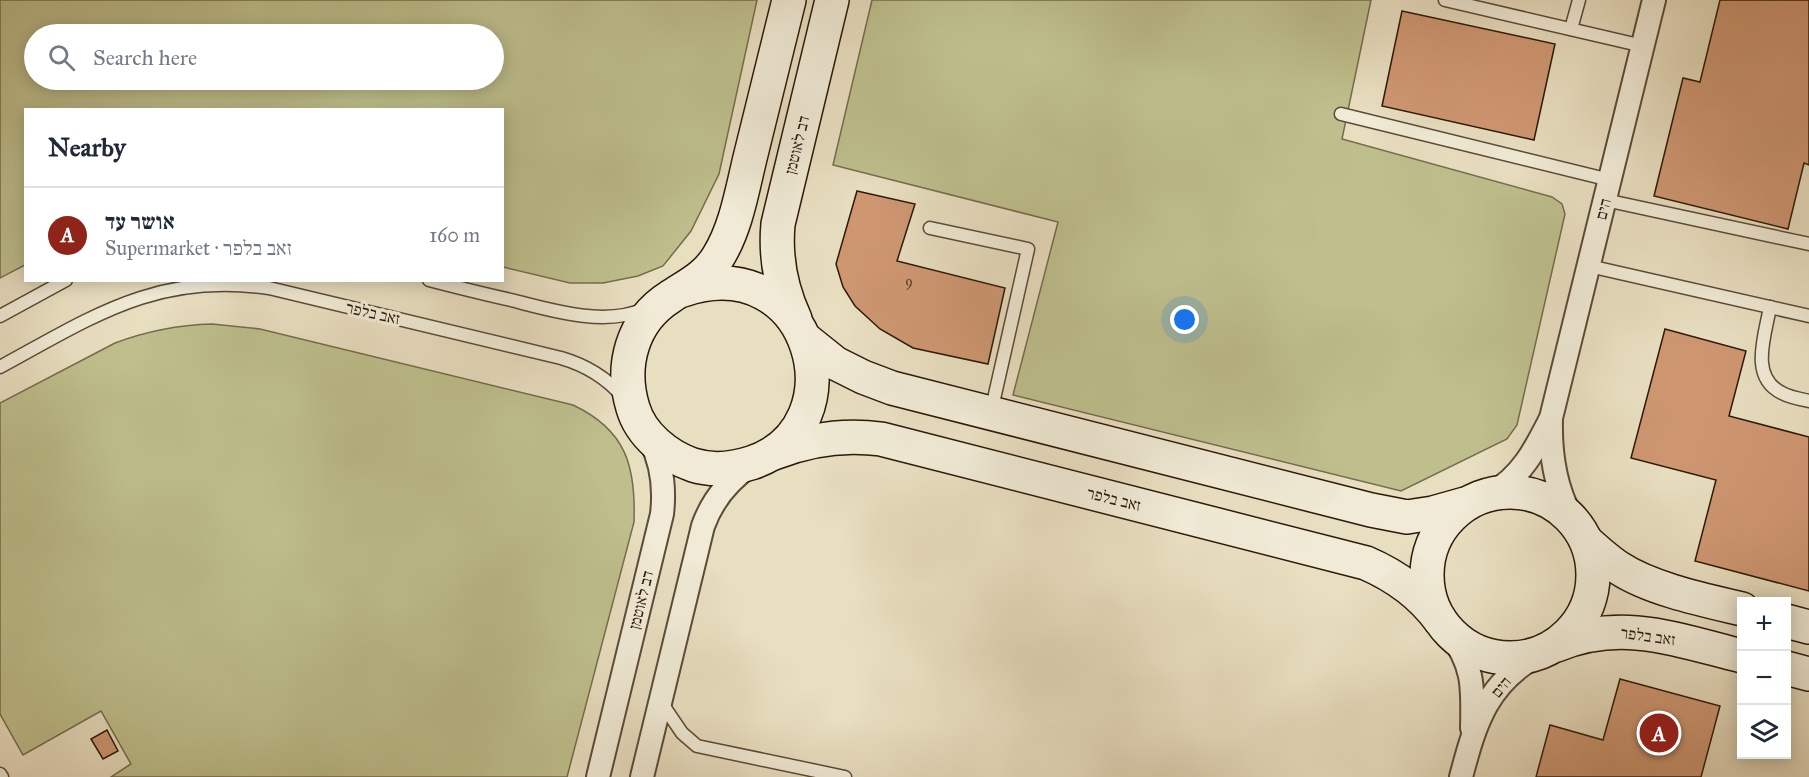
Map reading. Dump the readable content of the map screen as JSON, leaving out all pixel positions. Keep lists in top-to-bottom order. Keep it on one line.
{"streets":{"street":["דב לאוטמן","הים","זאב בלפר"]},"crossings":[["דב לאוטמן","זאב בלפר"],["הים","זאב בלפר"]],"house_numbers":["9"],"page":{"search":"Search here","heading":"Nearby","list":[{"mark":"A","name":"אושר עד","note":"Supermarket · זאב בלפר","value":"160 m"}],"map_buttons":["+","−"],"pins":"A"}}
